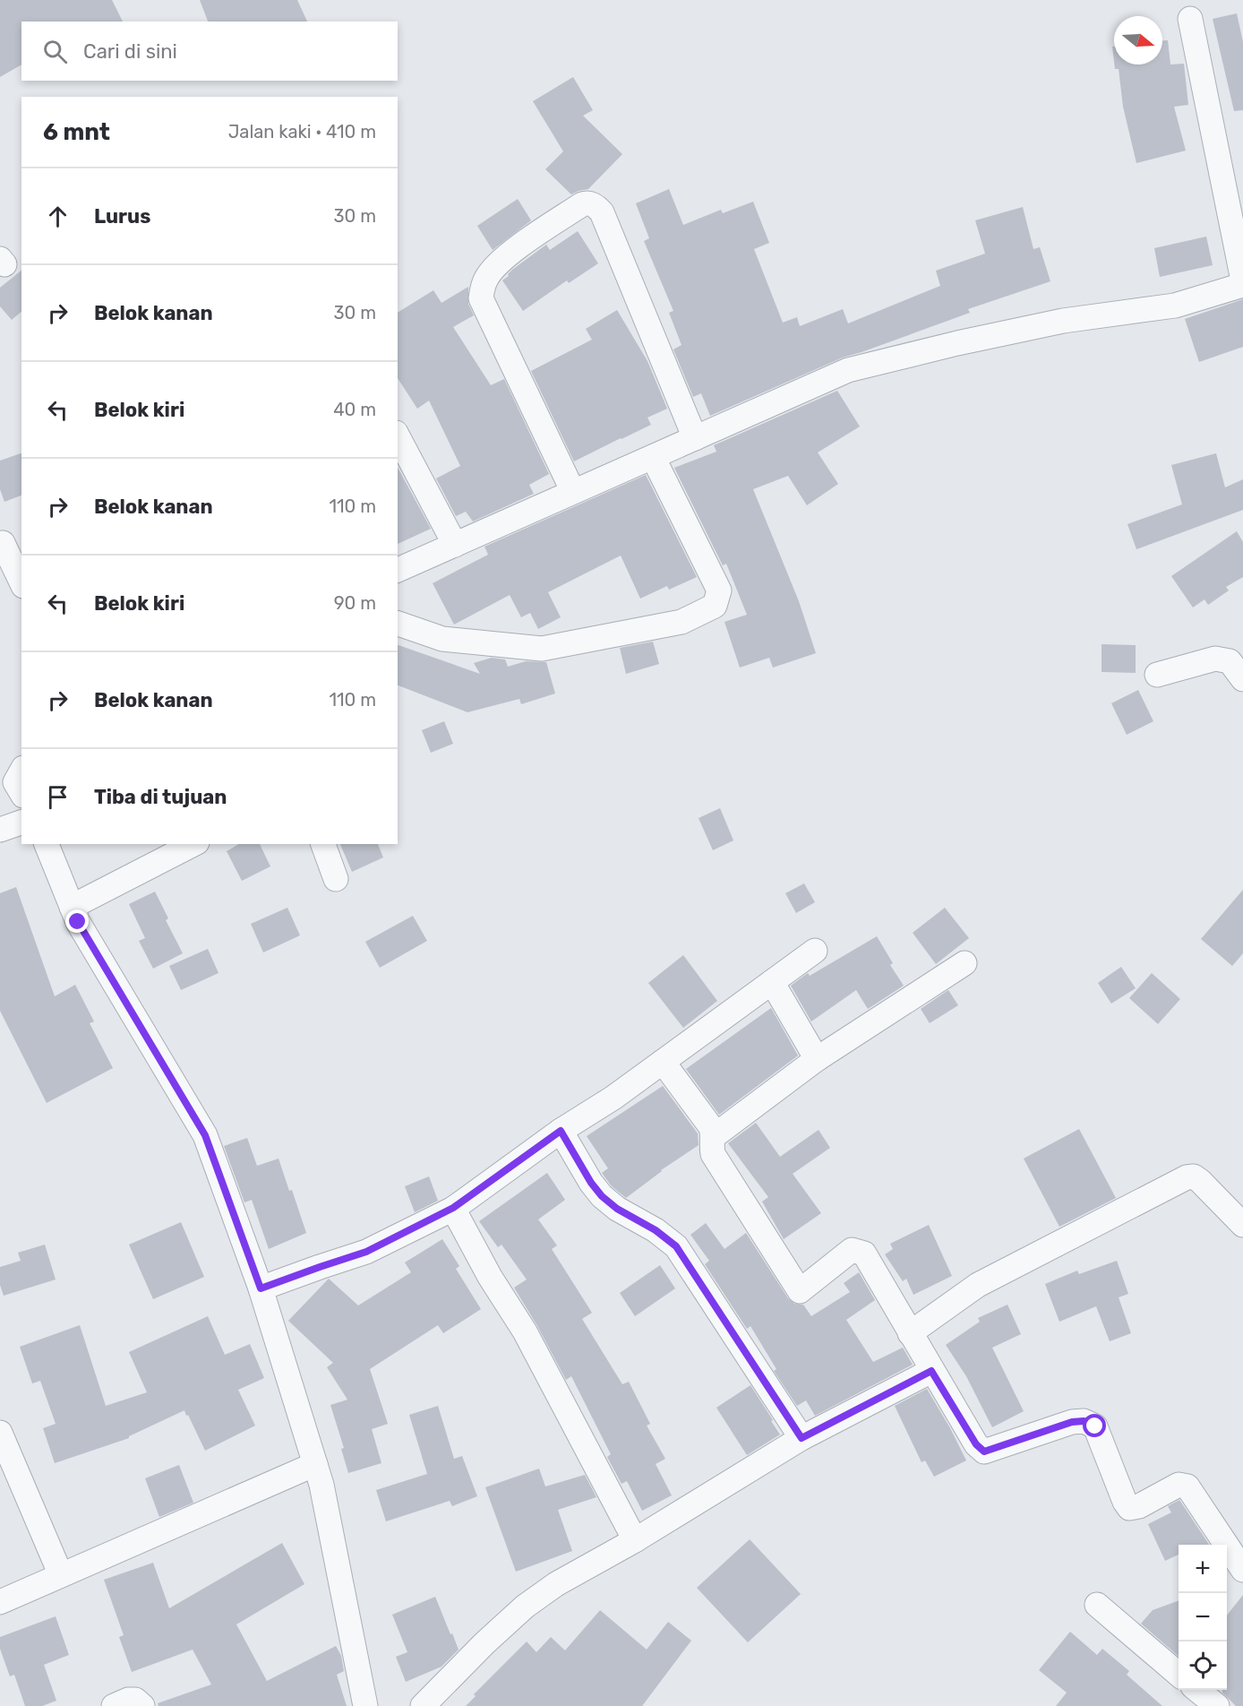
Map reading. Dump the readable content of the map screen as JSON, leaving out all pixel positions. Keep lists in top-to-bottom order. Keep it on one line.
{"north":"right","page":{"search":"Cari di sini","heading":["6 mnt","Jalan kaki · 410 m"],"list":[["Lurus","30 m"],["Belok kanan","30 m"],["Belok kiri","40 m"],["Belok kanan","110 m"],["Belok kiri","90 m"],["Belok kanan","110 m"],"Tiba di tujuan"],"map_buttons":["+","−"]}}
